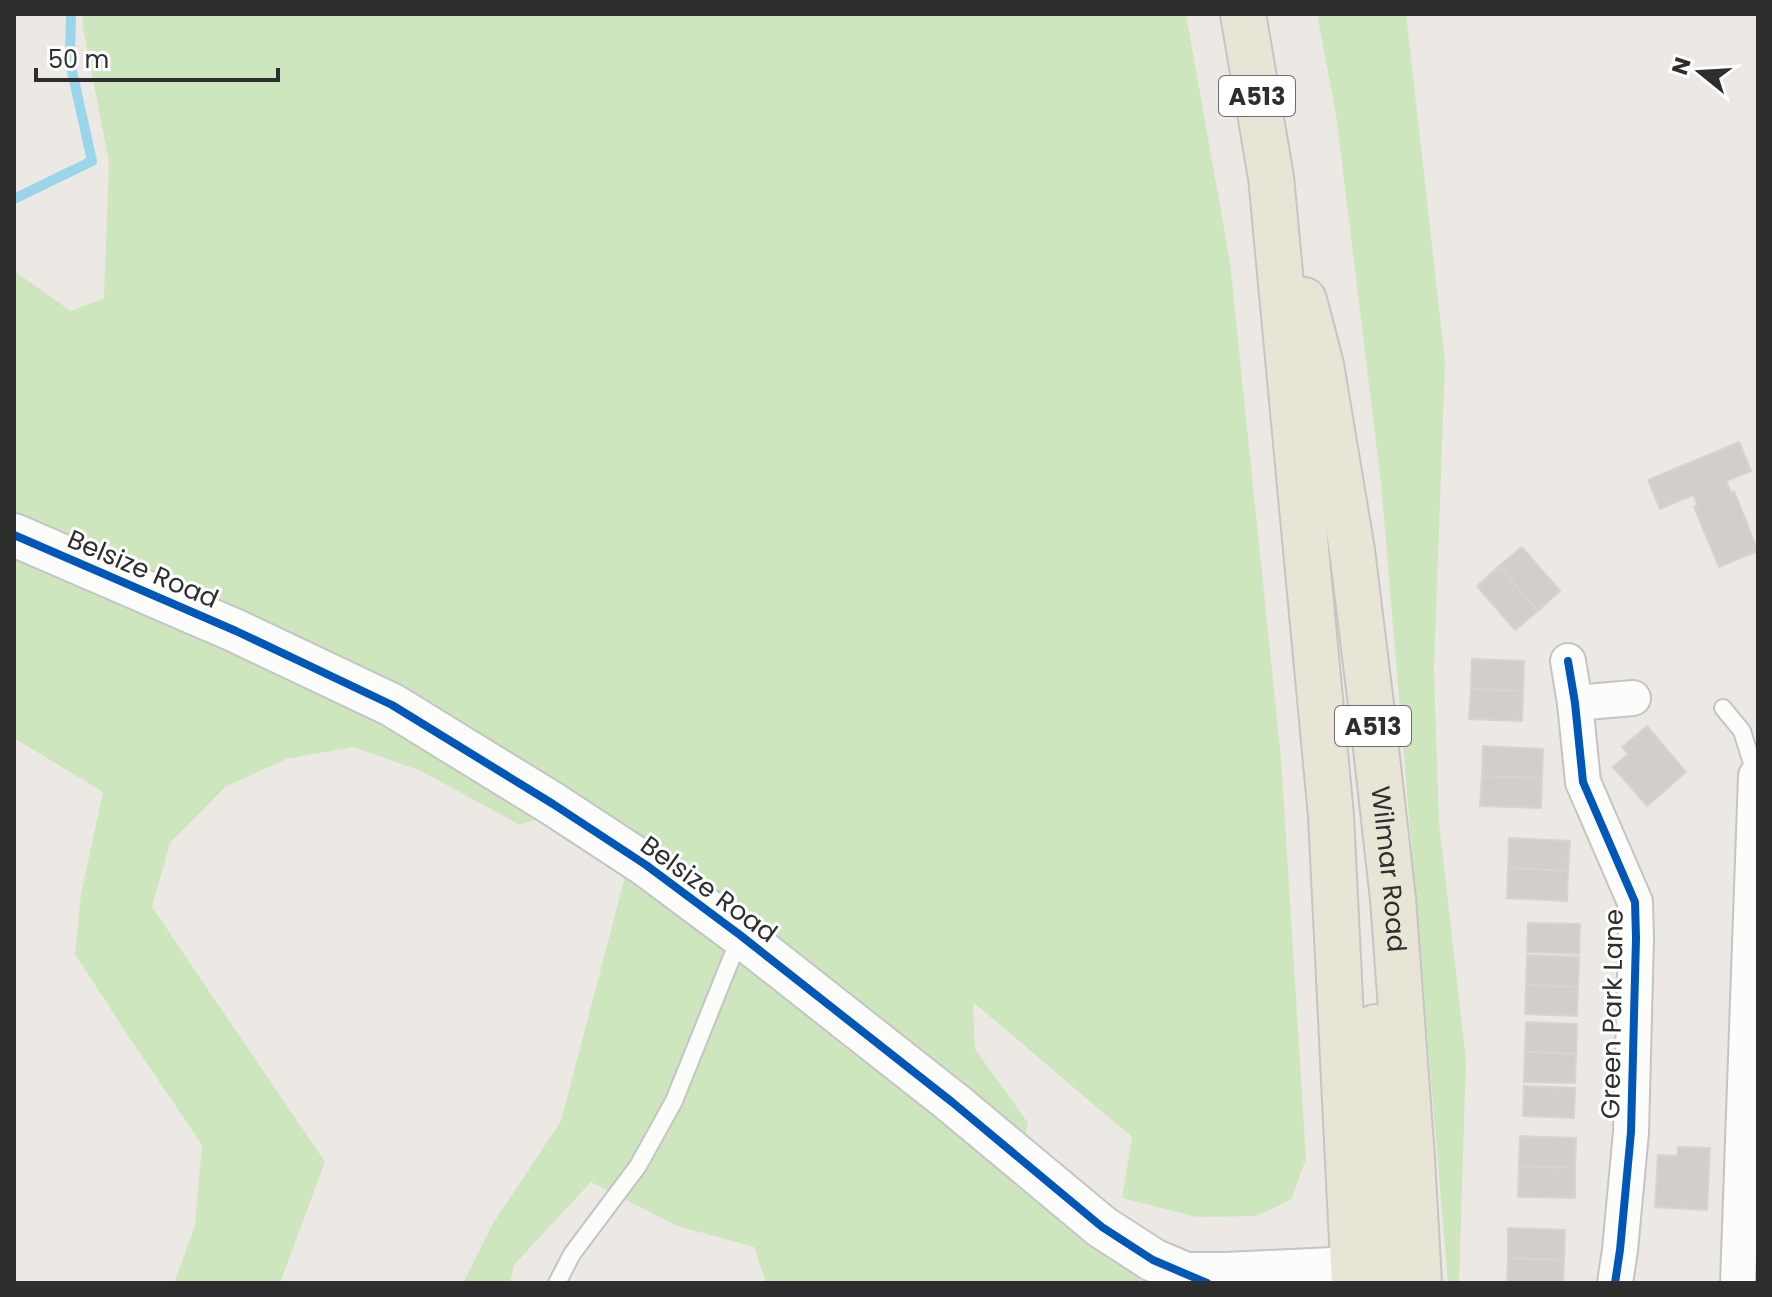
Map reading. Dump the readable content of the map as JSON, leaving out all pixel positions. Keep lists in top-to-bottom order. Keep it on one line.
{"streets":{"main road":["A513","Wilmar Road"],"street":["Belsize Road","Green Park Lane"]},"crossings":[["A513","Belsize Road"],["A513","Wilmar Road"],["Belsize Road","Wilmar Road"]],"scale_bar":"50 m","north":"left"}
